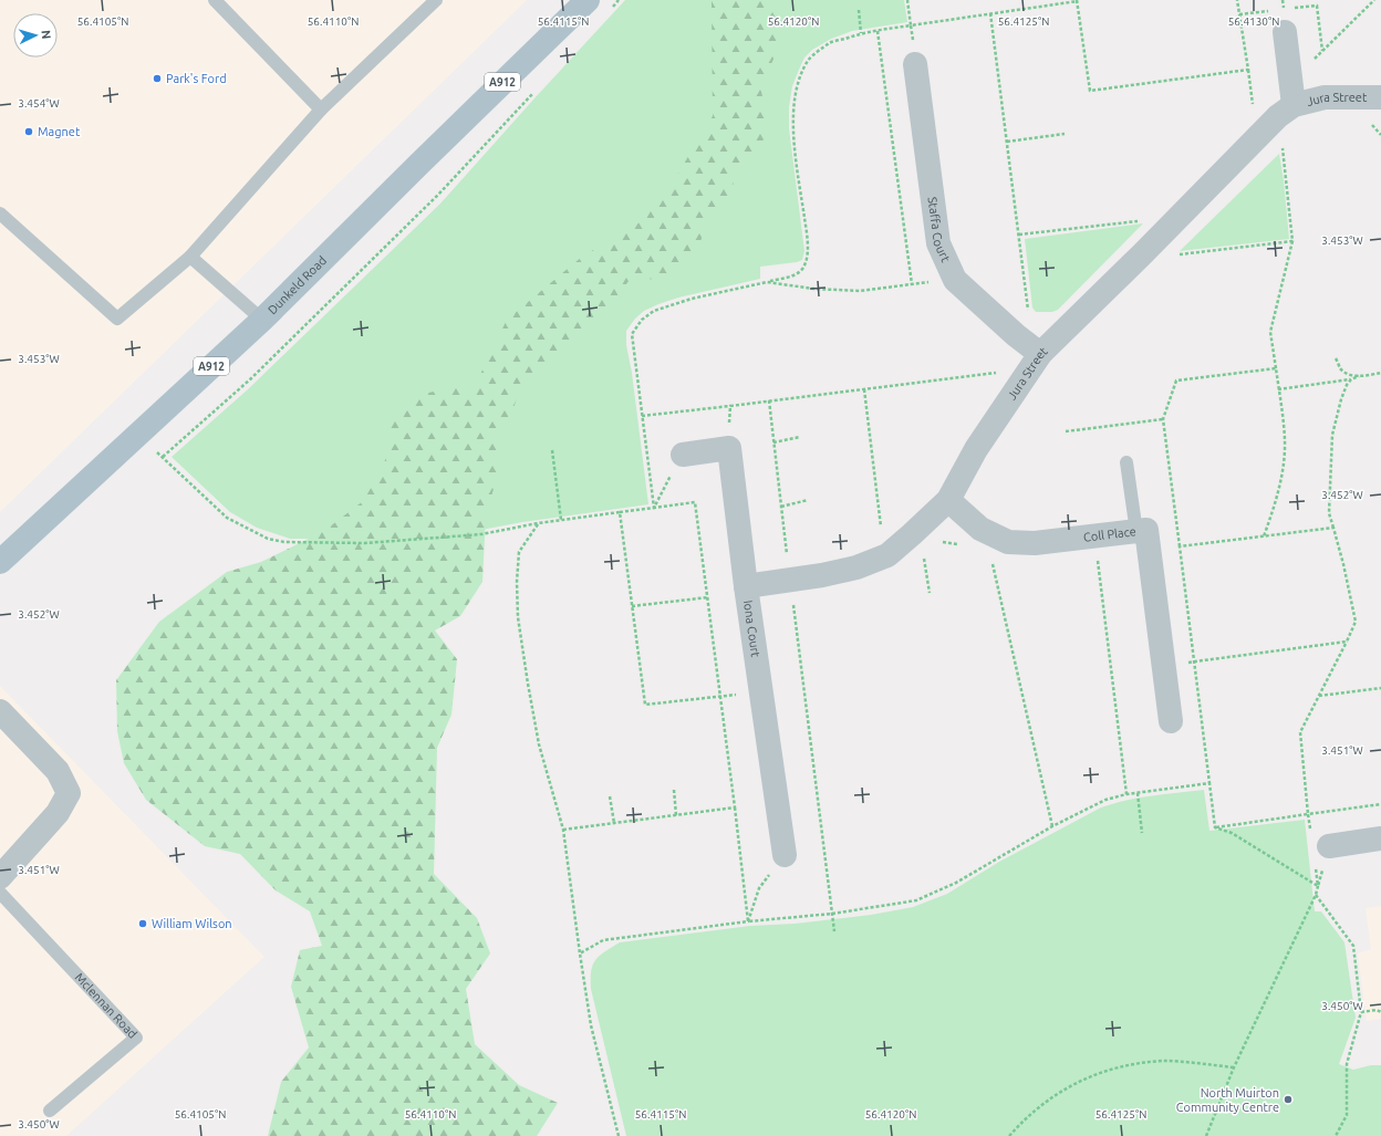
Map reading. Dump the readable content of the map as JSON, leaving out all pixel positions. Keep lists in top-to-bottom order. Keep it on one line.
{"streets":{"main road":["A912","Dunkeld Road"],"street":["Jura Street","Staffa Court","Coll Place","Iona Court"],"lane":["Mclennan Road"]},"crossings":[["Jura Street","Staffa Court"],["Jura Street","Coll Place"],["Jura Street","Iona Court"]],"places":["Park's Ford","Magnet","William Wilson","North Muirton Community Centre"],"north":"right","coordinates":["56.4105°N","56.4110°N","56.4115°N","56.4120°N","56.4125°N","56.4130°N","3.454°W","3.453°W","3.452°W","3.451°W","3.450°W"]}
